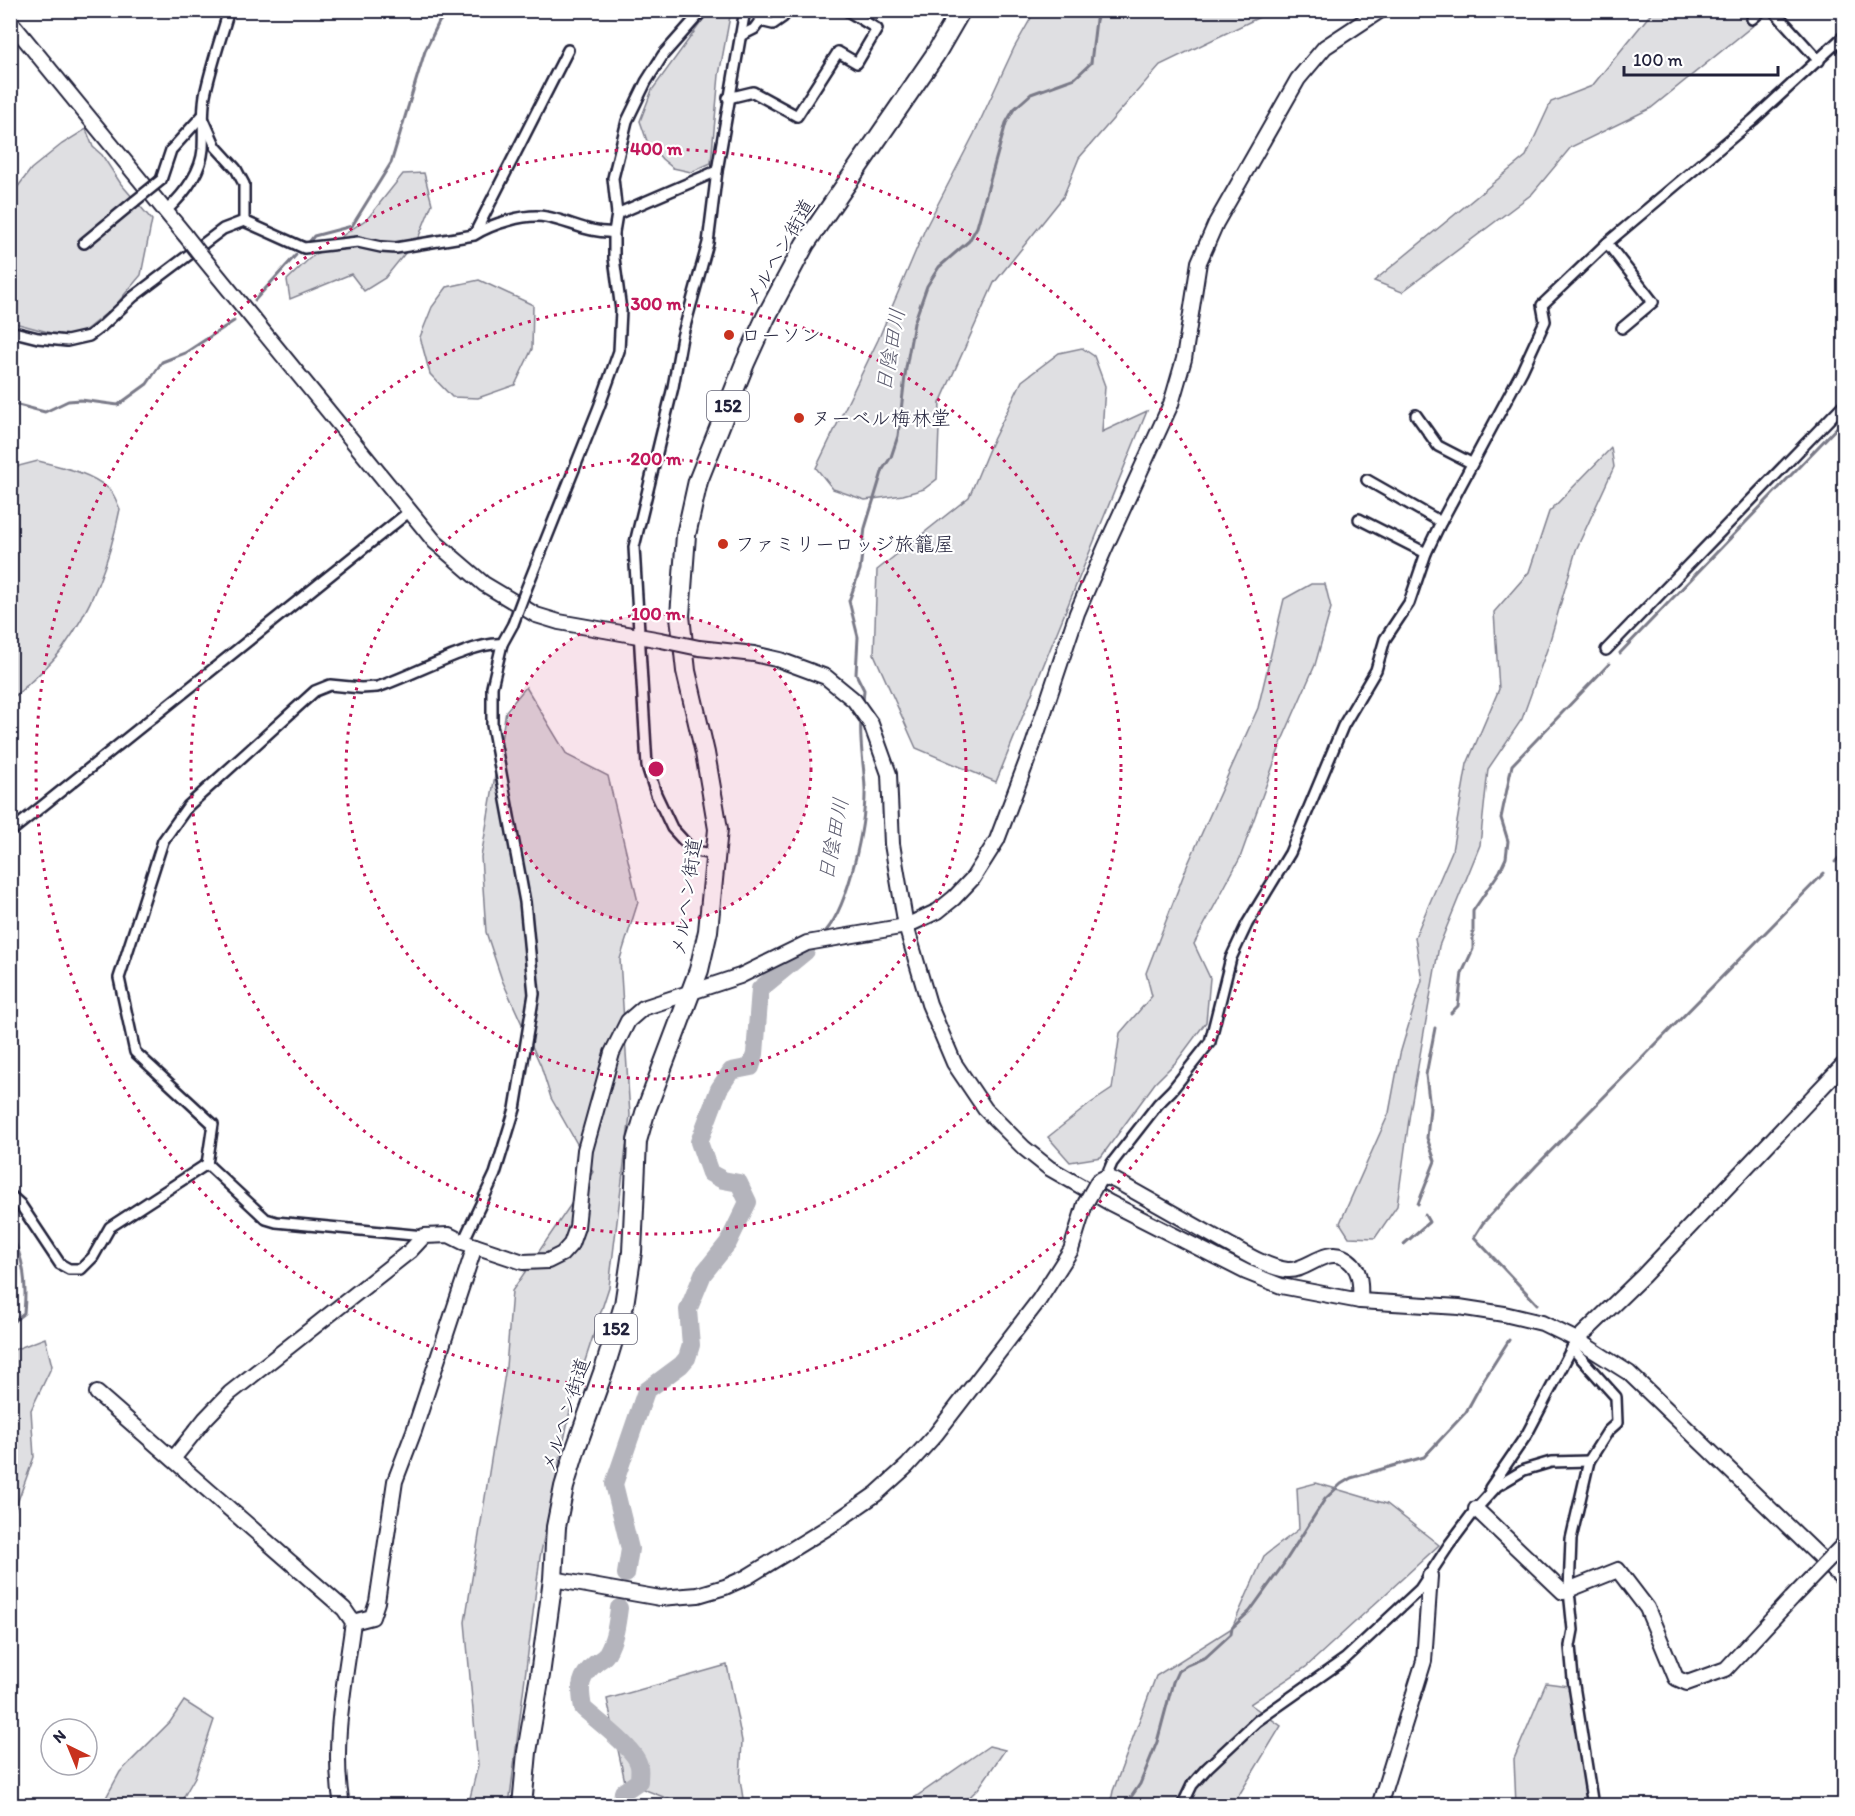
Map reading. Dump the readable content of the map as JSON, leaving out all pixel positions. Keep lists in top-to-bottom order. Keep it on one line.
{"streets":{"highway":["メルヘン街道","152"]},"water":["日陰田川"],"places":["ローソン","ヌーベル梅林堂","ファミリーロッジ旅籠屋"],"scale_bar":"100 m","north":"top left","rings":["400 m","300 m","200 m","100 m"]}
